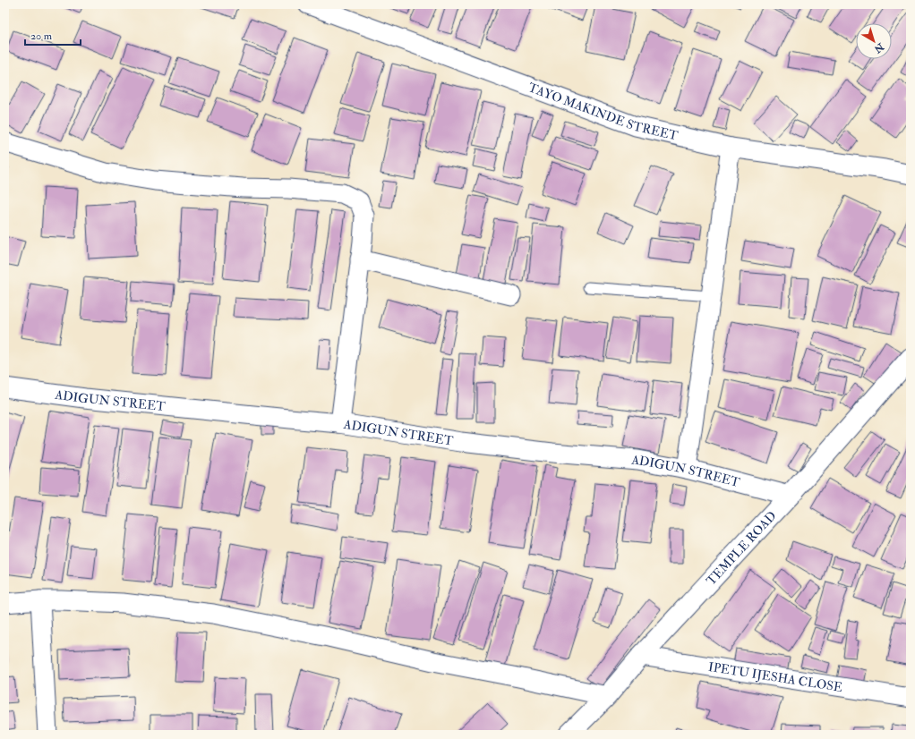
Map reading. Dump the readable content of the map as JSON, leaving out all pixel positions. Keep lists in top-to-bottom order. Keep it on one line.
{"streets":{"street":["TAYO MAKINDE STREET","ADIGUN STREET","TEMPLE ROAD","IPETU IJESHA CLOSE"]},"crossings":[["ADIGUN STREET","TEMPLE ROAD"],["TEMPLE ROAD","IPETU IJESHA CLOSE"]],"scale_bar":"20 m","north":"bottom right"}
